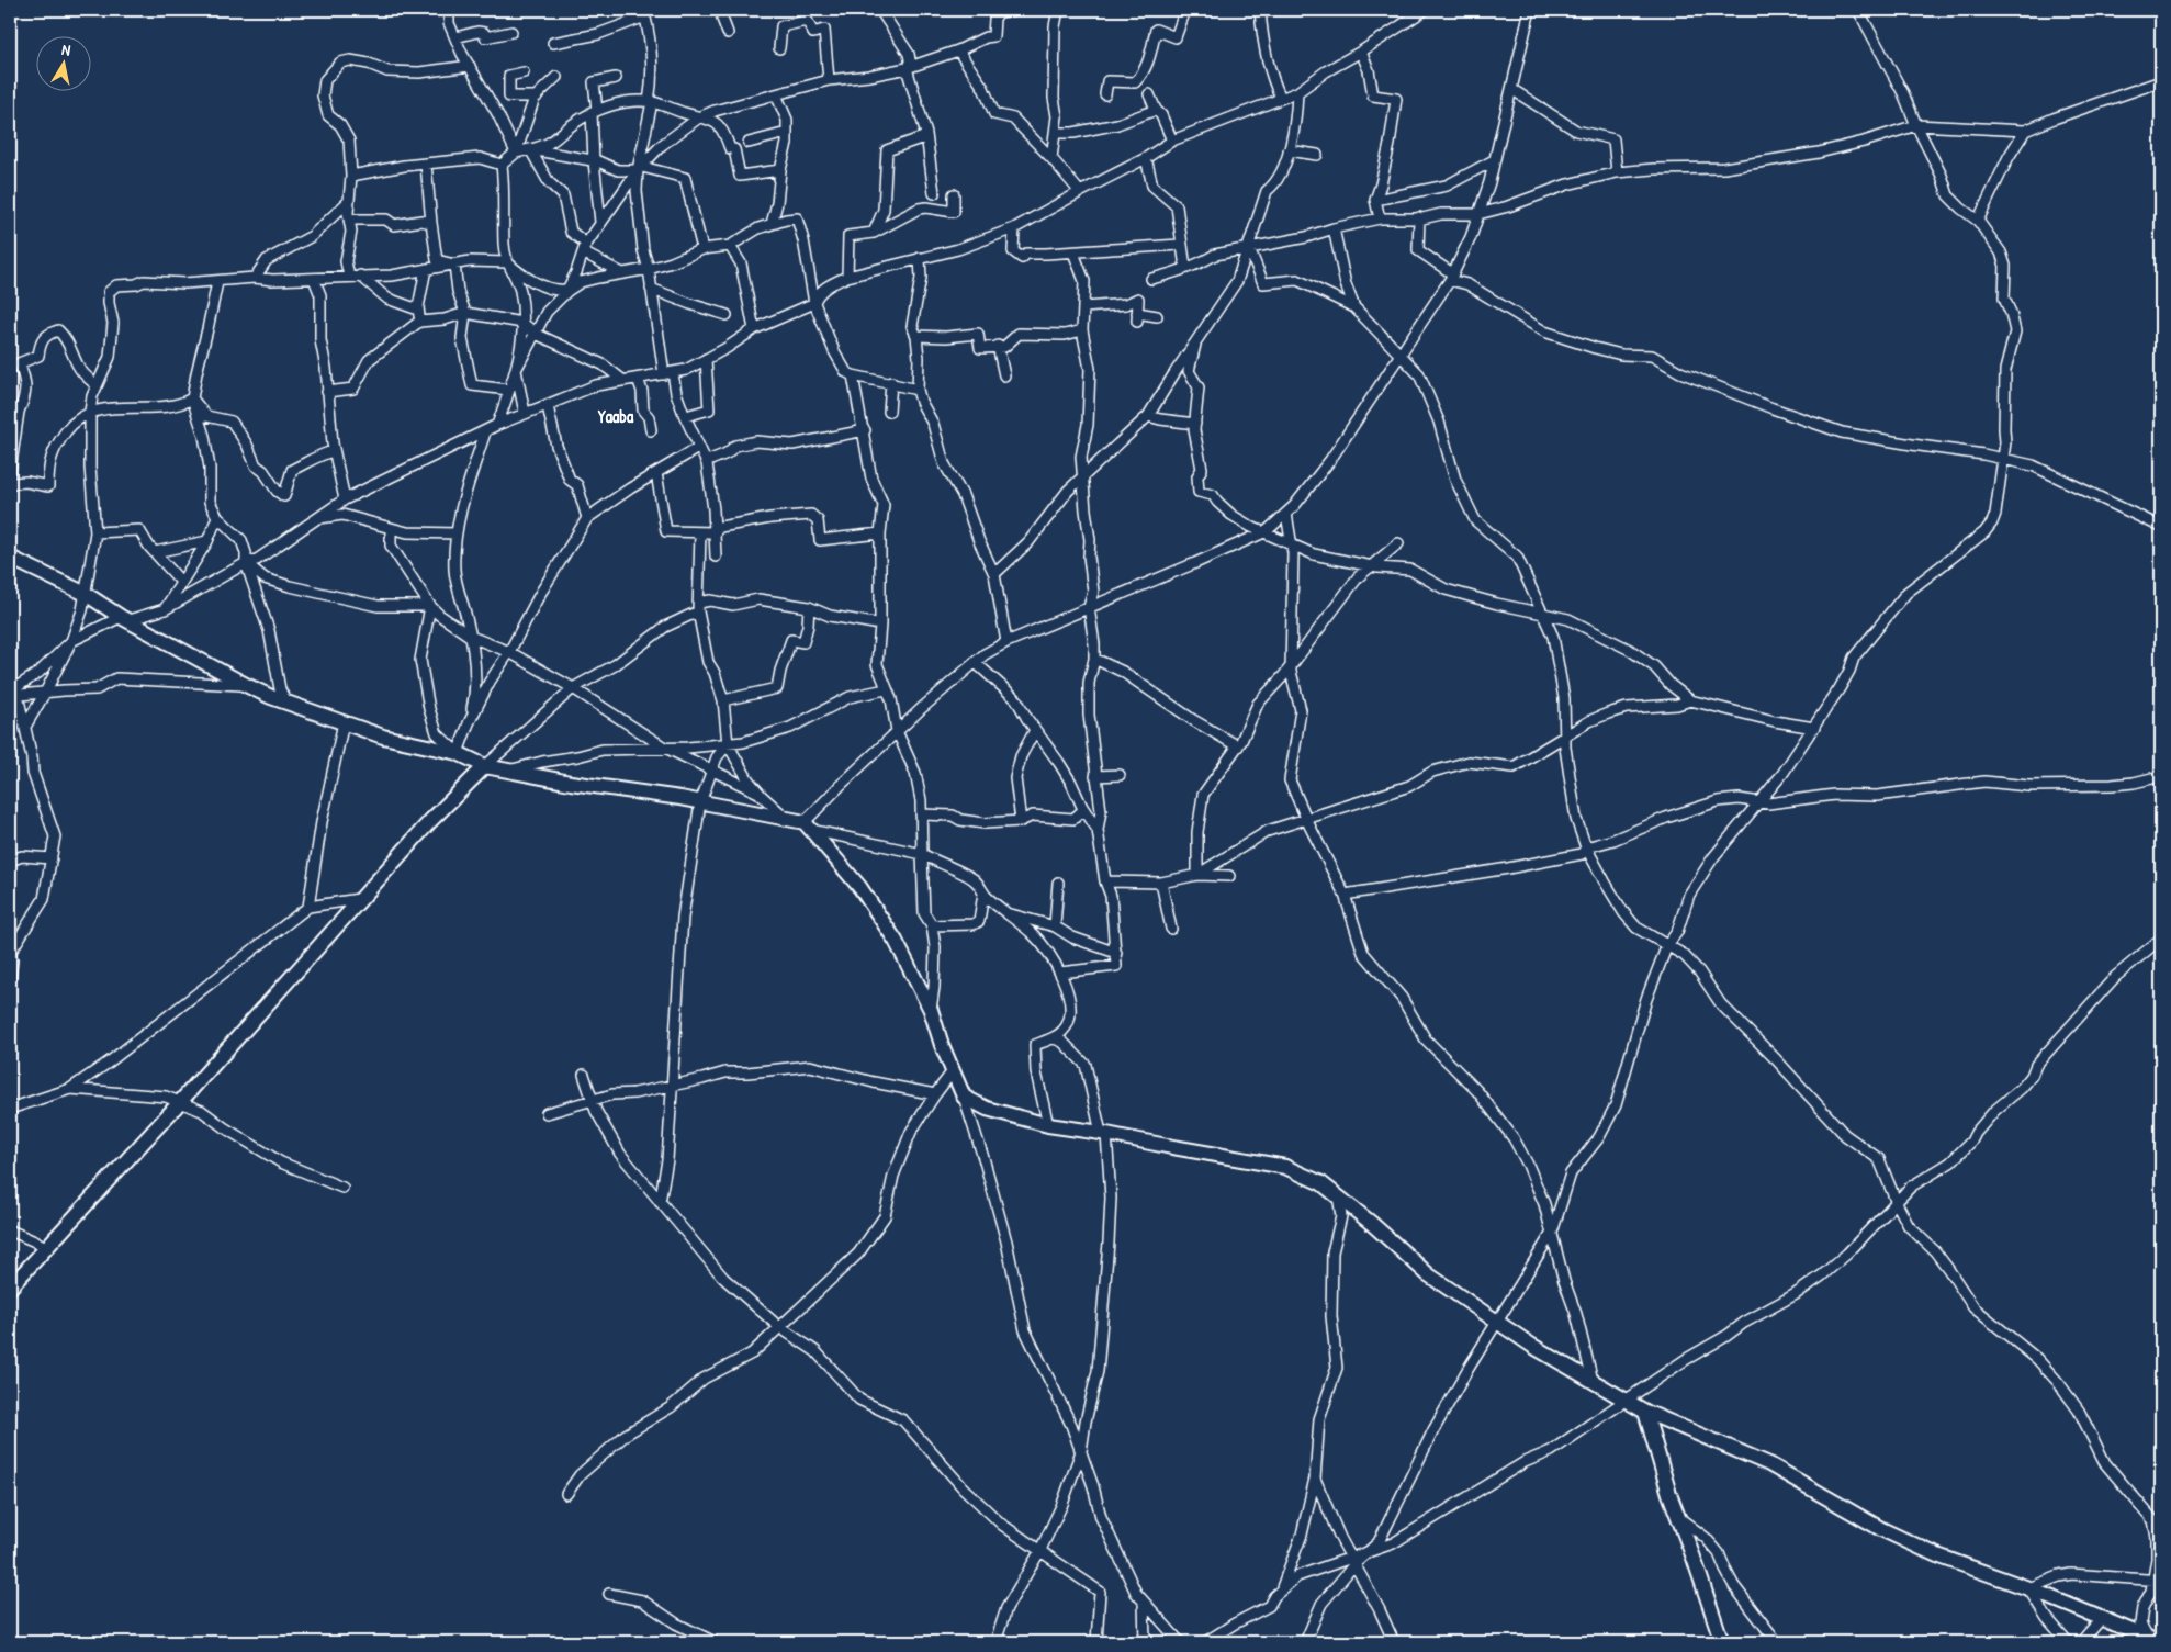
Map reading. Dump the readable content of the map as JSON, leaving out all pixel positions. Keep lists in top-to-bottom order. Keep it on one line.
{"districts":["Yaaba"],"north":"top"}
